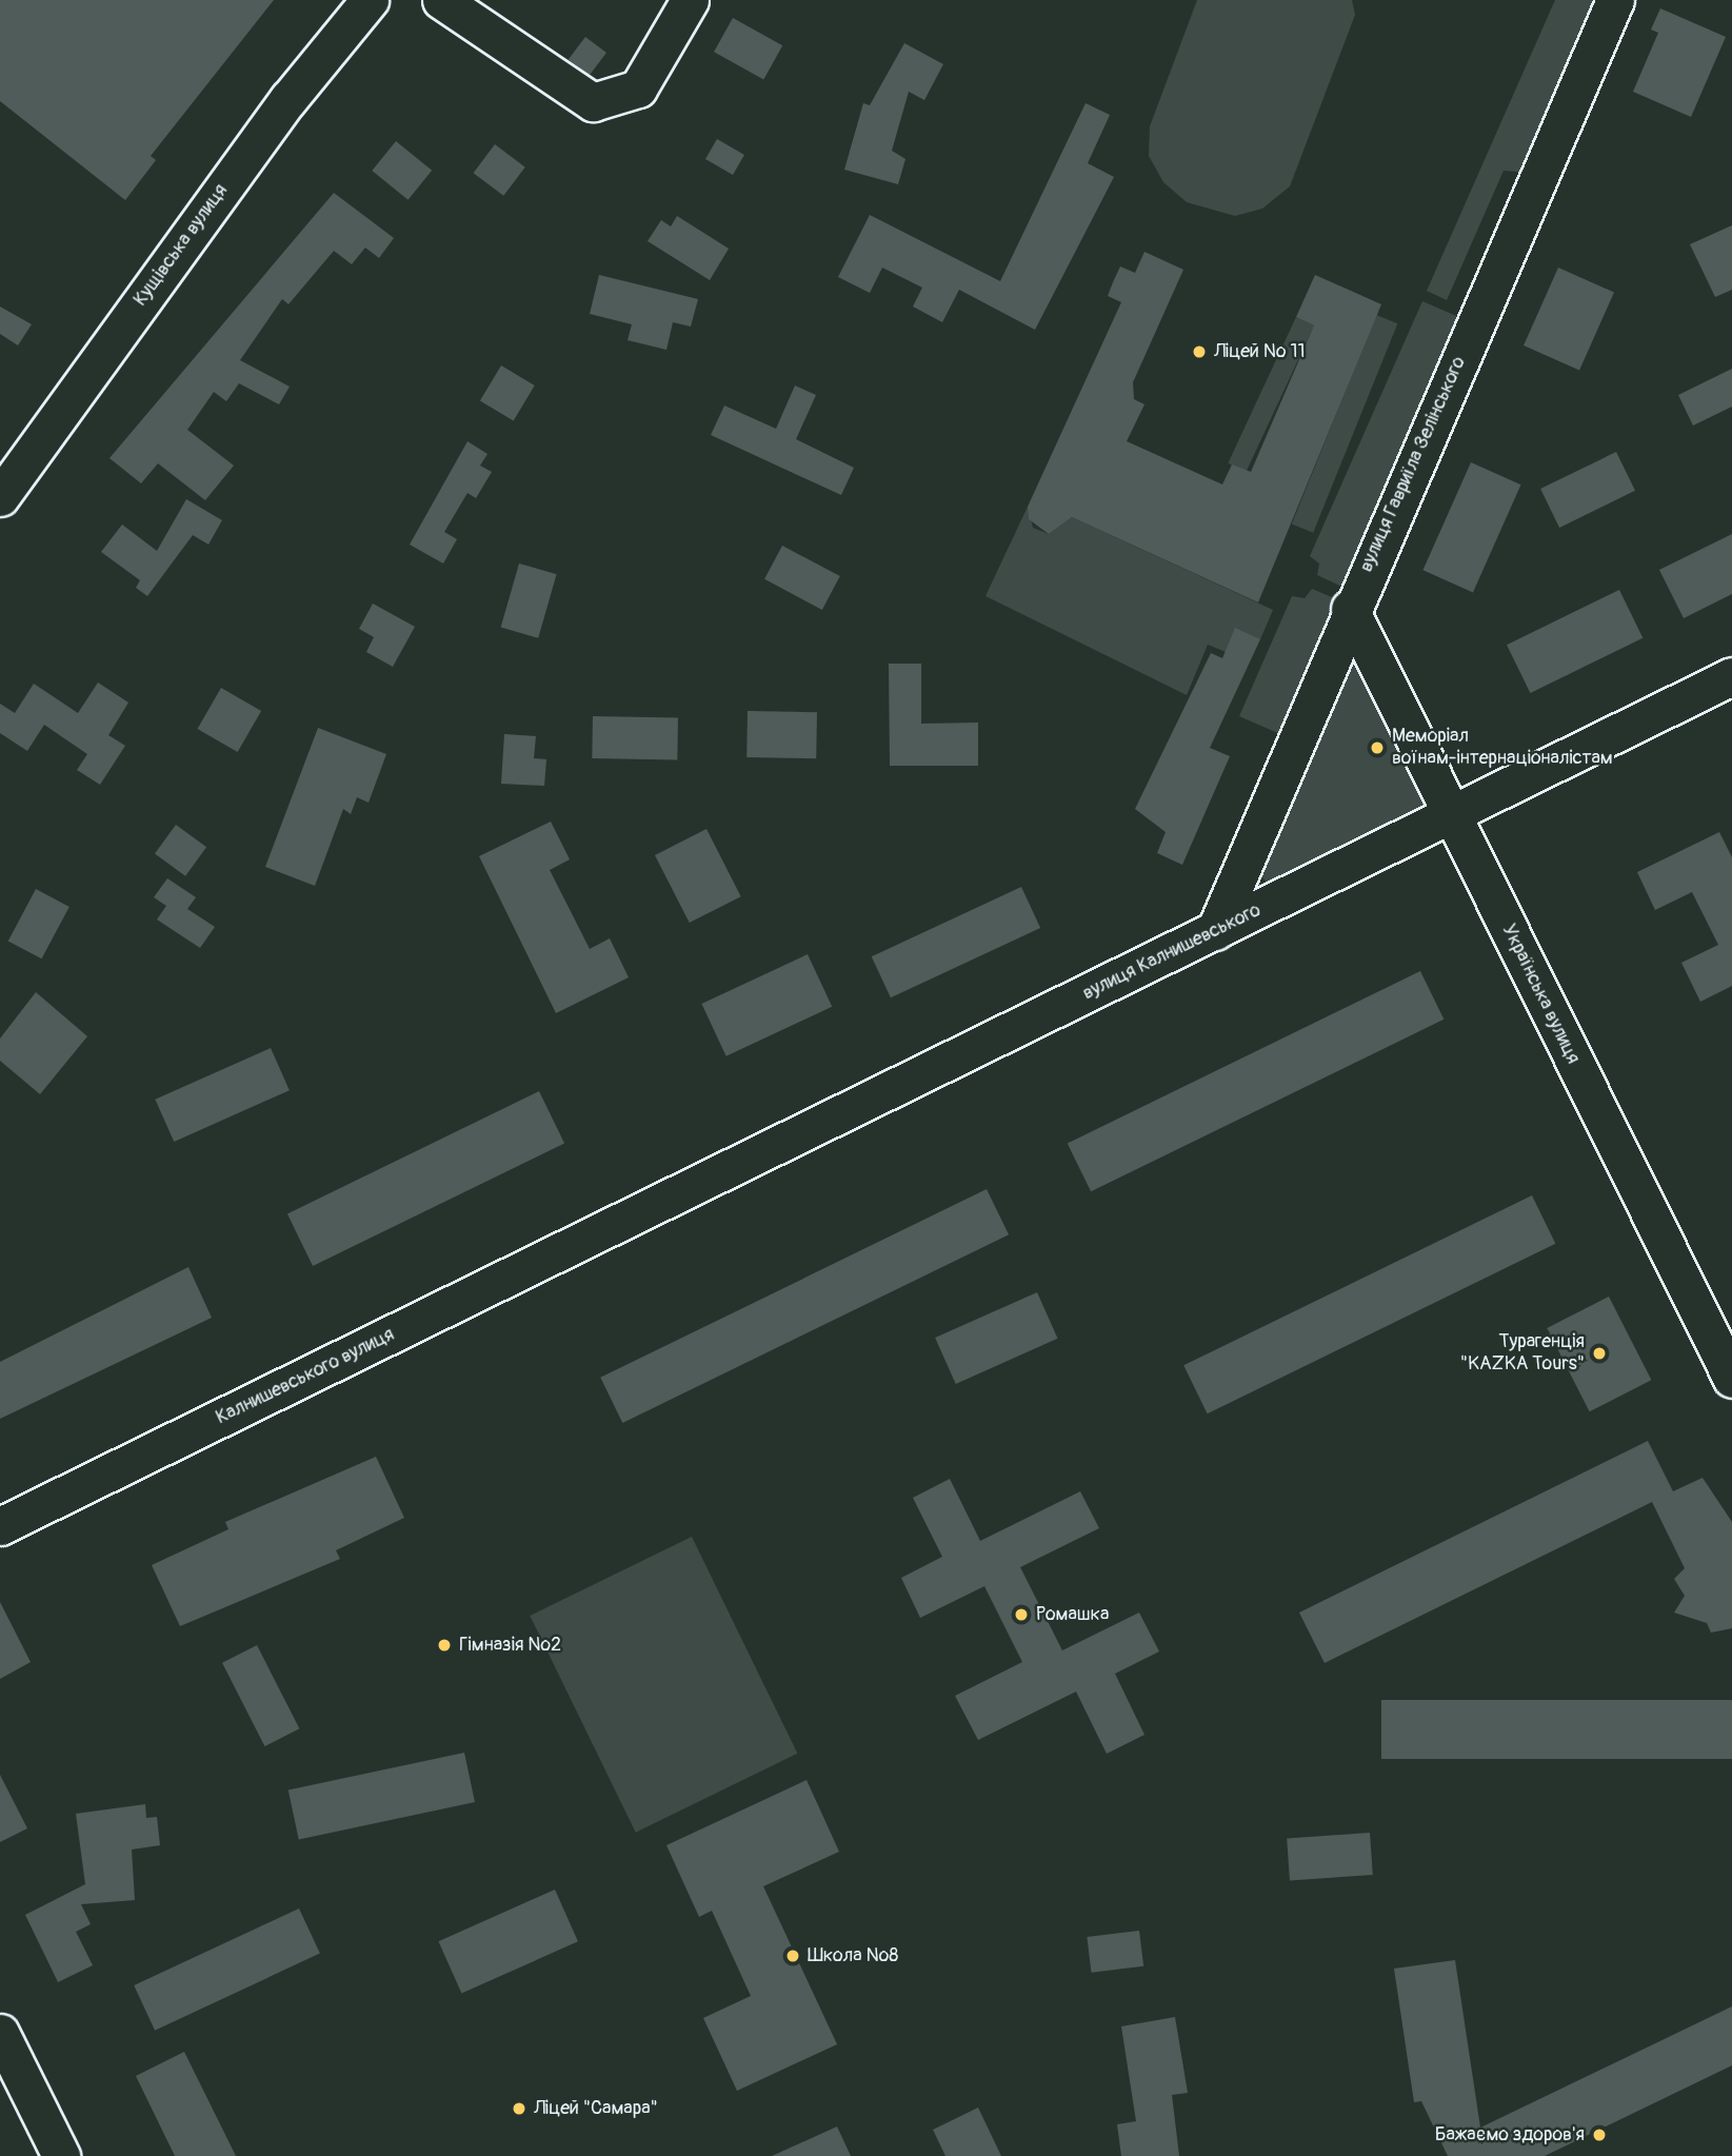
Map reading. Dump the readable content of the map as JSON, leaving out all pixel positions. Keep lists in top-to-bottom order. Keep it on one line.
{"streets":{"street":["Кущівська вулиця","вулиця Гавриїла Зелінського","вулиця Калнишевського","Українська вулиця","Калнишевського вулиця"]},"crossings":[["вулиця Гавриїла Зелінського","вулиця Калнишевського"],["вулиця Гавриїла Зелінського","Українська вулиця"],["вулиця Калнишевського","Українська вулиця"],["вулиця Калнишевського","Калнишевського вулиця"]],"places":["Ліцей № 11","Меморіал воїнам-інтернаціоналістам","Турагенція \"KAZKA Tours\"","Ромашка","Гімназія №2","Школа №8","Ліцей \"Самара\"","Бажаємо здоров'я"]}
